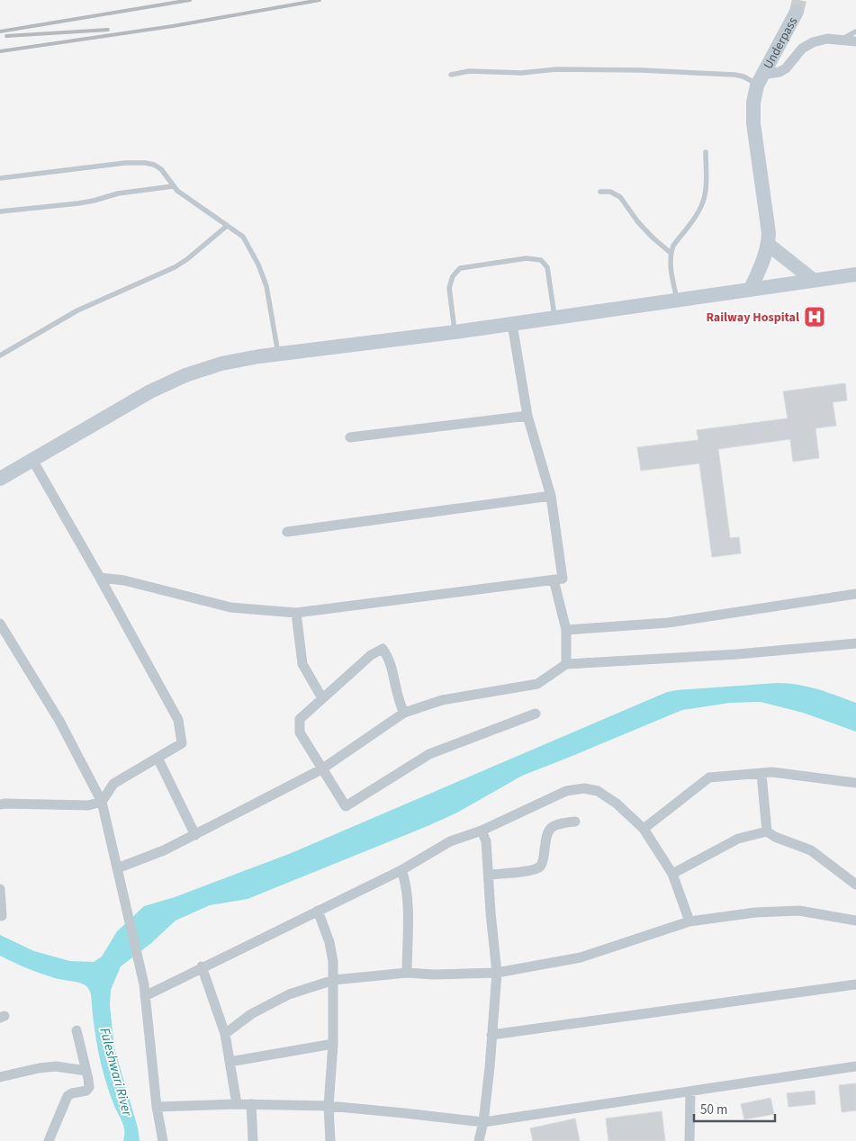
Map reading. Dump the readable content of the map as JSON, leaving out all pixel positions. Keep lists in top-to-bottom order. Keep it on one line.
{"streets":{"main road":["Underpass"]},"water":["Fuleshwari River"],"places":{"hospital":["Railway Hospital"]},"scale_bar":"50 m"}
